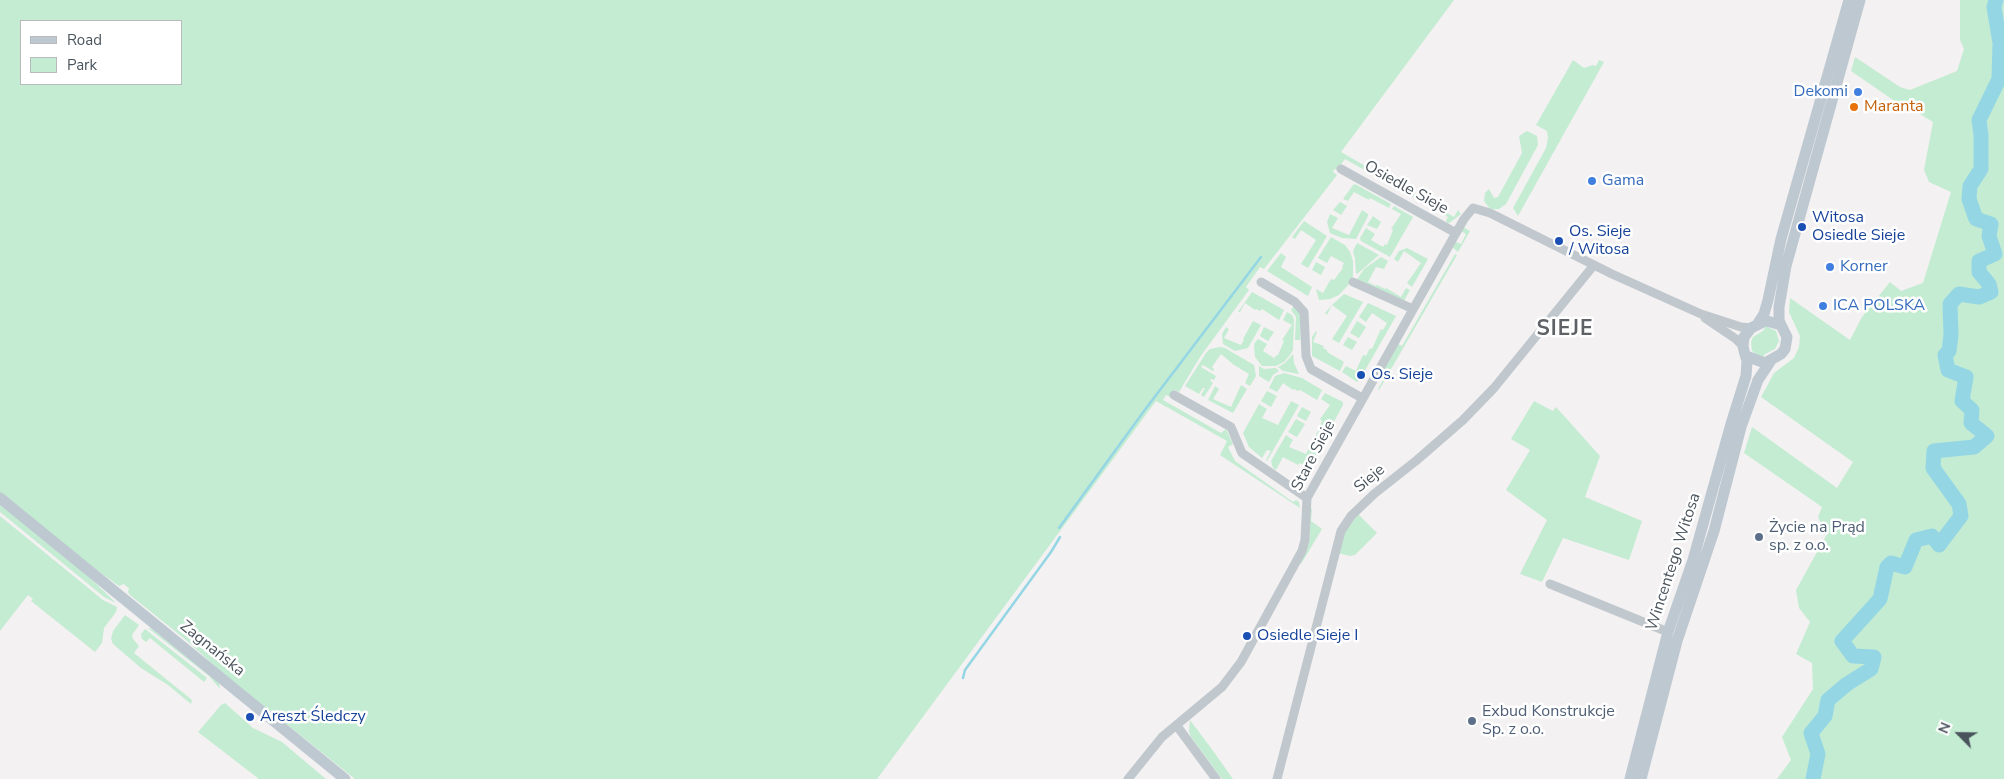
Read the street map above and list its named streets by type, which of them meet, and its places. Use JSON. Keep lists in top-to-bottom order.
{
  "streets": {
    "main road": ["Wincentego Witosa", "Zagnańska"],
    "street": ["Osiedle Sieje", "Stare Sieje", "Sieje"]
  },
  "crossings": [
    ["Osiedle Sieje", "Stare Sieje"],
    ["Stare Sieje", "Sieje"]
  ],
  "districts": ["SIEJE"],
  "places": [
    "Dekomi",
    "Maranta",
    "Gama",
    "Witosa Osiedle Sieje",
    "Os. Sieje / Witosa",
    "Korner",
    "ICA POLSKA",
    "Os. Sieje",
    "Życie na Prąd sp. z o.o.",
    "Osiedle Sieje I",
    "Areszt Śledczy",
    "Exbud Konstrukcje Sp. z o.o."
  ],
  "legend": ["Road", "Park"],
  "north": "top left"
}
